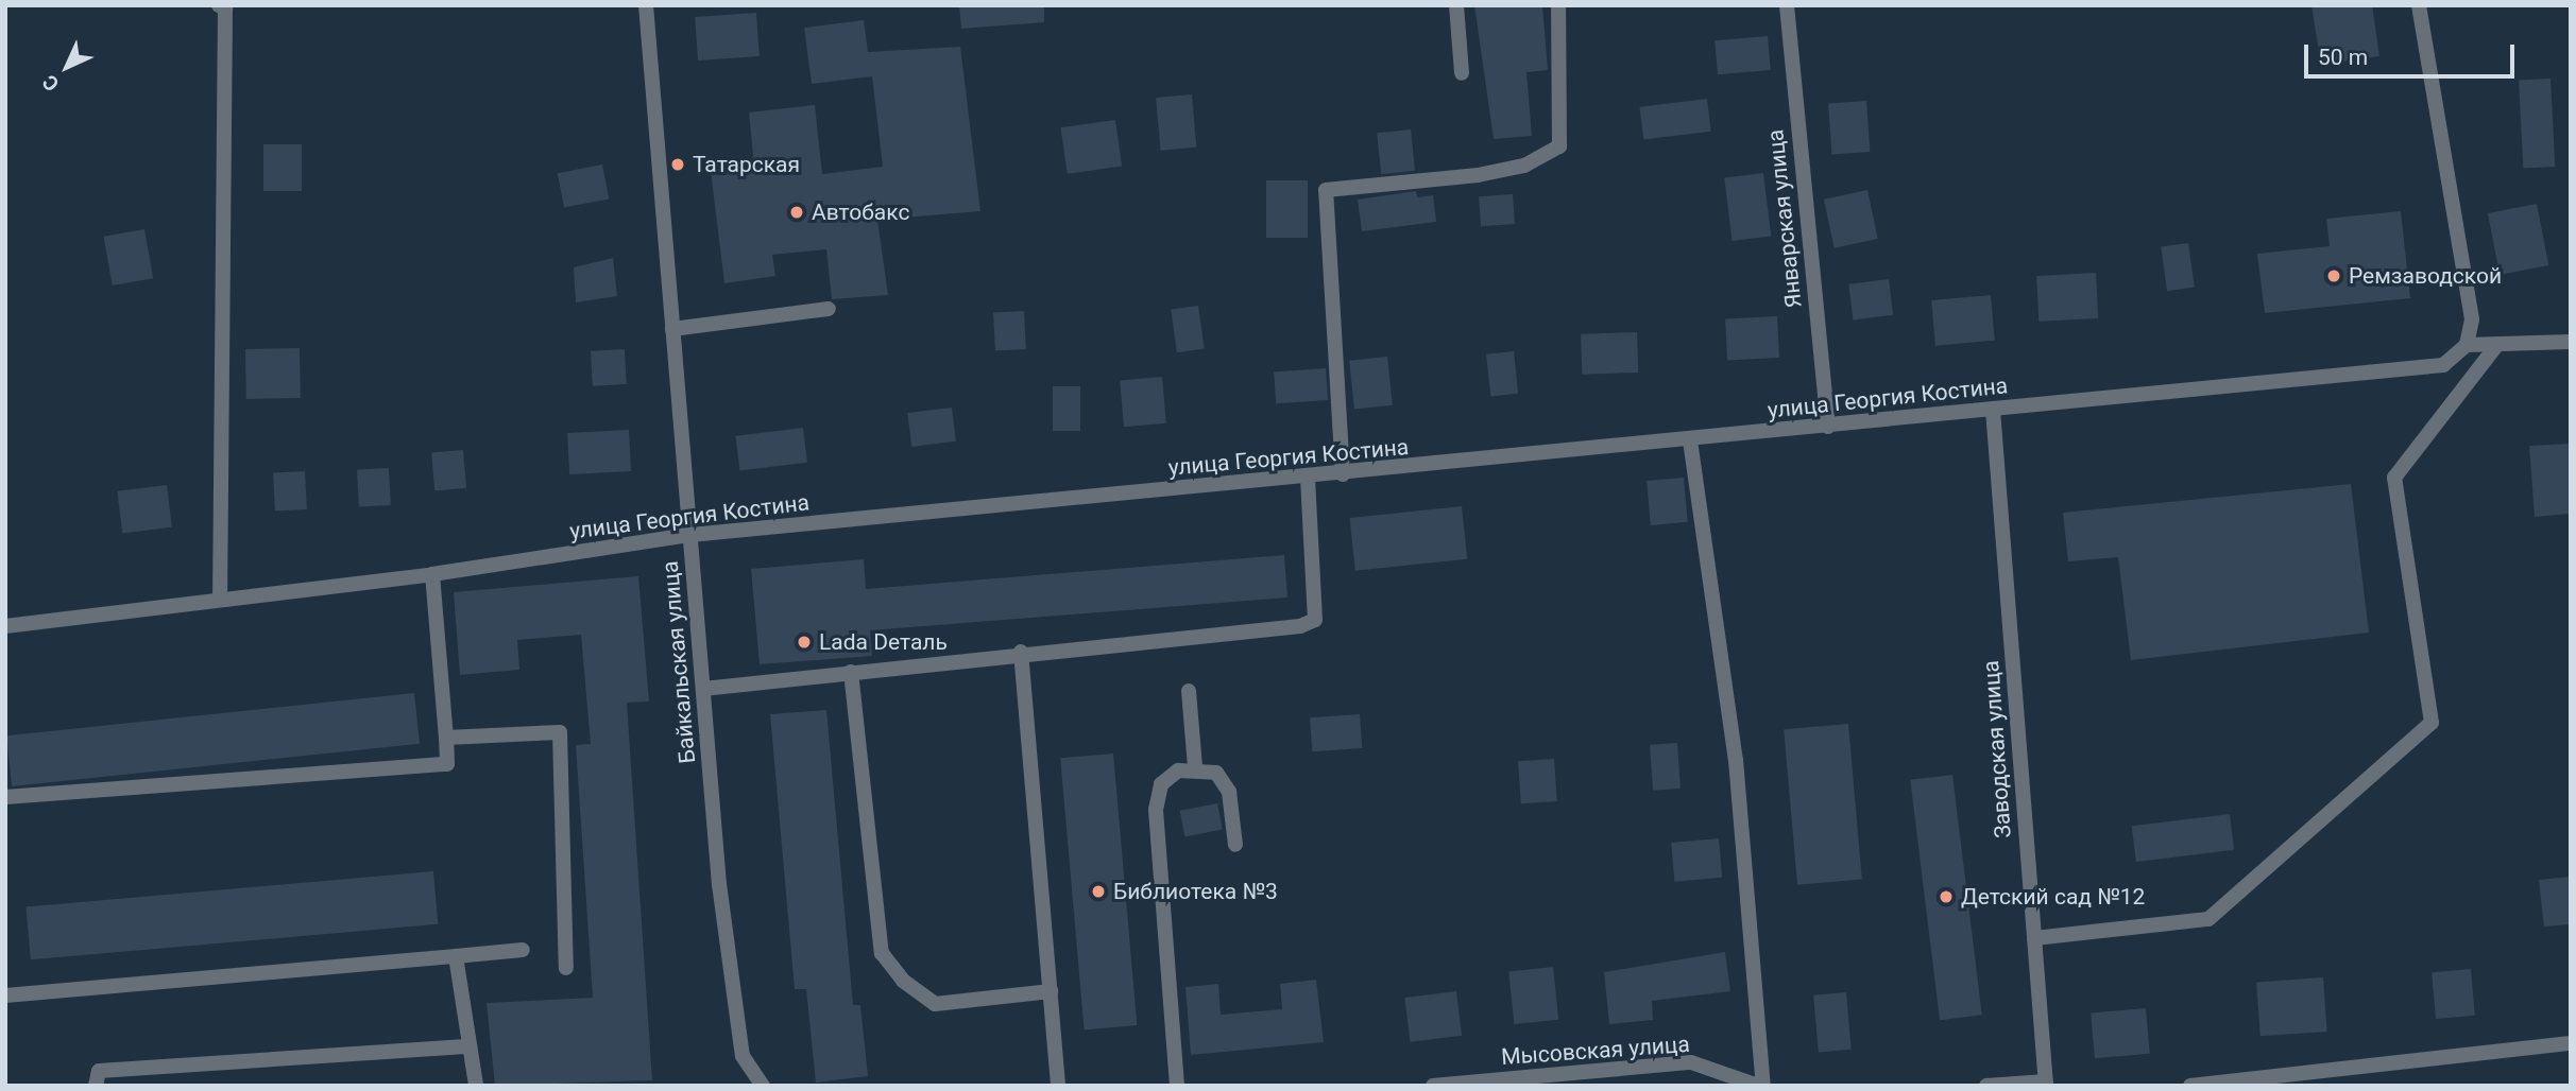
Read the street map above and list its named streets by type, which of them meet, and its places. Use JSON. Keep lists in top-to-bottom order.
{
  "streets": {
    "street": [
      "Январская улица",
      "улица Георгия Костина",
      "Байкальская улица",
      "Заводская улица",
      "Мысовская улица"
    ]
  },
  "crossings": [
    ["Январская улица", "улица Георгия Костина"],
    ["улица Георгия Костина", "Байкальская улица"],
    ["улица Георгия Костина", "Заводская улица"]
  ],
  "places": [
    "Татарская",
    "Автобакс",
    "Ремзаводской",
    "Lada Dеталь",
    "Библиотека №3",
    "Детский сад №12"
  ],
  "scale_bar": "50 m",
  "north": "bottom left"
}
